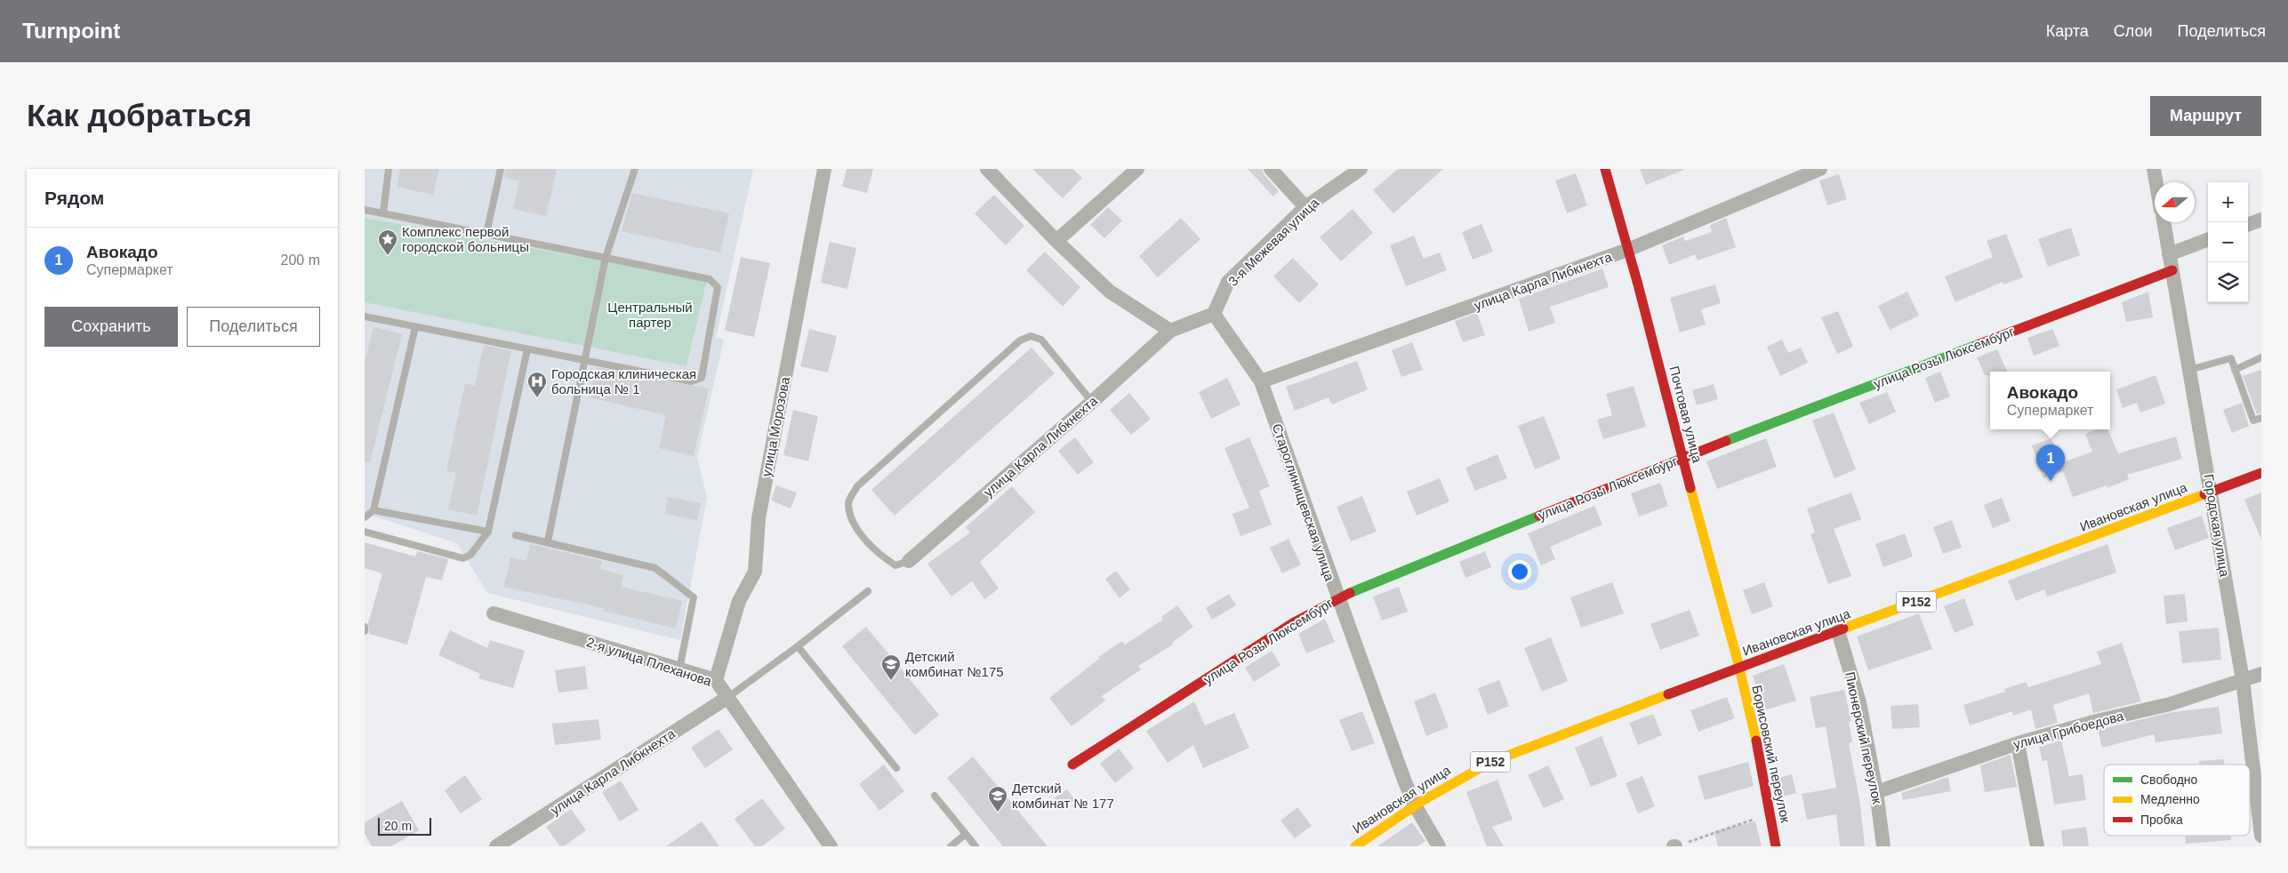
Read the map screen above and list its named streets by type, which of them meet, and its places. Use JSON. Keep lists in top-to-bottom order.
{
  "streets": {
    "street": [
      "3-я Межевая улица",
      "улица Карла Либкнехта",
      "улица Розы Люксембург",
      "Почтовая улица",
      "улица Морозова",
      "Староглинищевская улица",
      "Ивановская улица",
      "Городская улица",
      "Р152",
      "2-я улица Плеханова",
      "улица Грибоедова",
      "Пионерский переулок",
      "Борисовский переулок"
    ]
  },
  "crossings": [
    ["3-я Межевая улица", "Староглинищевская улица"],
    ["улица Карла Либкнехта", "Почтовая улица"],
    ["улица Карла Либкнехта", "Староглинищевская улица"],
    ["улица Карла Либкнехта", "2-я улица Плеханова"],
    ["улица Розы Люксембург", "Почтовая улица"],
    ["улица Розы Люксембург", "Староглинищевская улица"],
    ["улица Розы Люксембург", "Городская улица"],
    ["Почтовая улица", "Ивановская улица"],
    ["Почтовая улица", "Борисовский переулок"],
    ["улица Морозова", "2-я улица Плеханова"],
    ["Староглинищевская улица", "Ивановская улица"],
    ["Ивановская улица", "Городская улица"],
    ["Ивановская улица", "Пионерский переулок"],
    ["Ивановская улица", "Борисовский переулок"],
    ["Городская улица", "улица Грибоедова"],
    ["улица Грибоедова", "Пионерский переулок"]
  ],
  "parks": ["Центральный партер"],
  "places": {
    "place": ["Комплекс первой городской больницы"],
    "hospital": ["Городская клиническая больница № 1"],
    "school or university": ["Детский комбинат №175", "Детский комбинат № 177"]
  },
  "legend": ["Свободно", "Медленно", "Пробка"],
  "scale_bar": "20 m",
  "north": "left",
  "page": {
    "header": "Turnpoint",
    "nav": ["Карта", "Слои", "Поделиться"],
    "buttons": [
      "Маршрут",
      ["Сохранить", "Поделиться"]
    ],
    "title": "Как добраться",
    "heading": "Рядом",
    "map_buttons": ["+", "−"],
    "list": [
      {
        "mark": "1",
        "name": "Авокадо",
        "note": "Супермаркет",
        "value": "200 m"
      }
    ],
    "popup": ["Авокадо", "Супермаркет"],
    "pins": "1",
    "scale": "20 m"
  }
}
